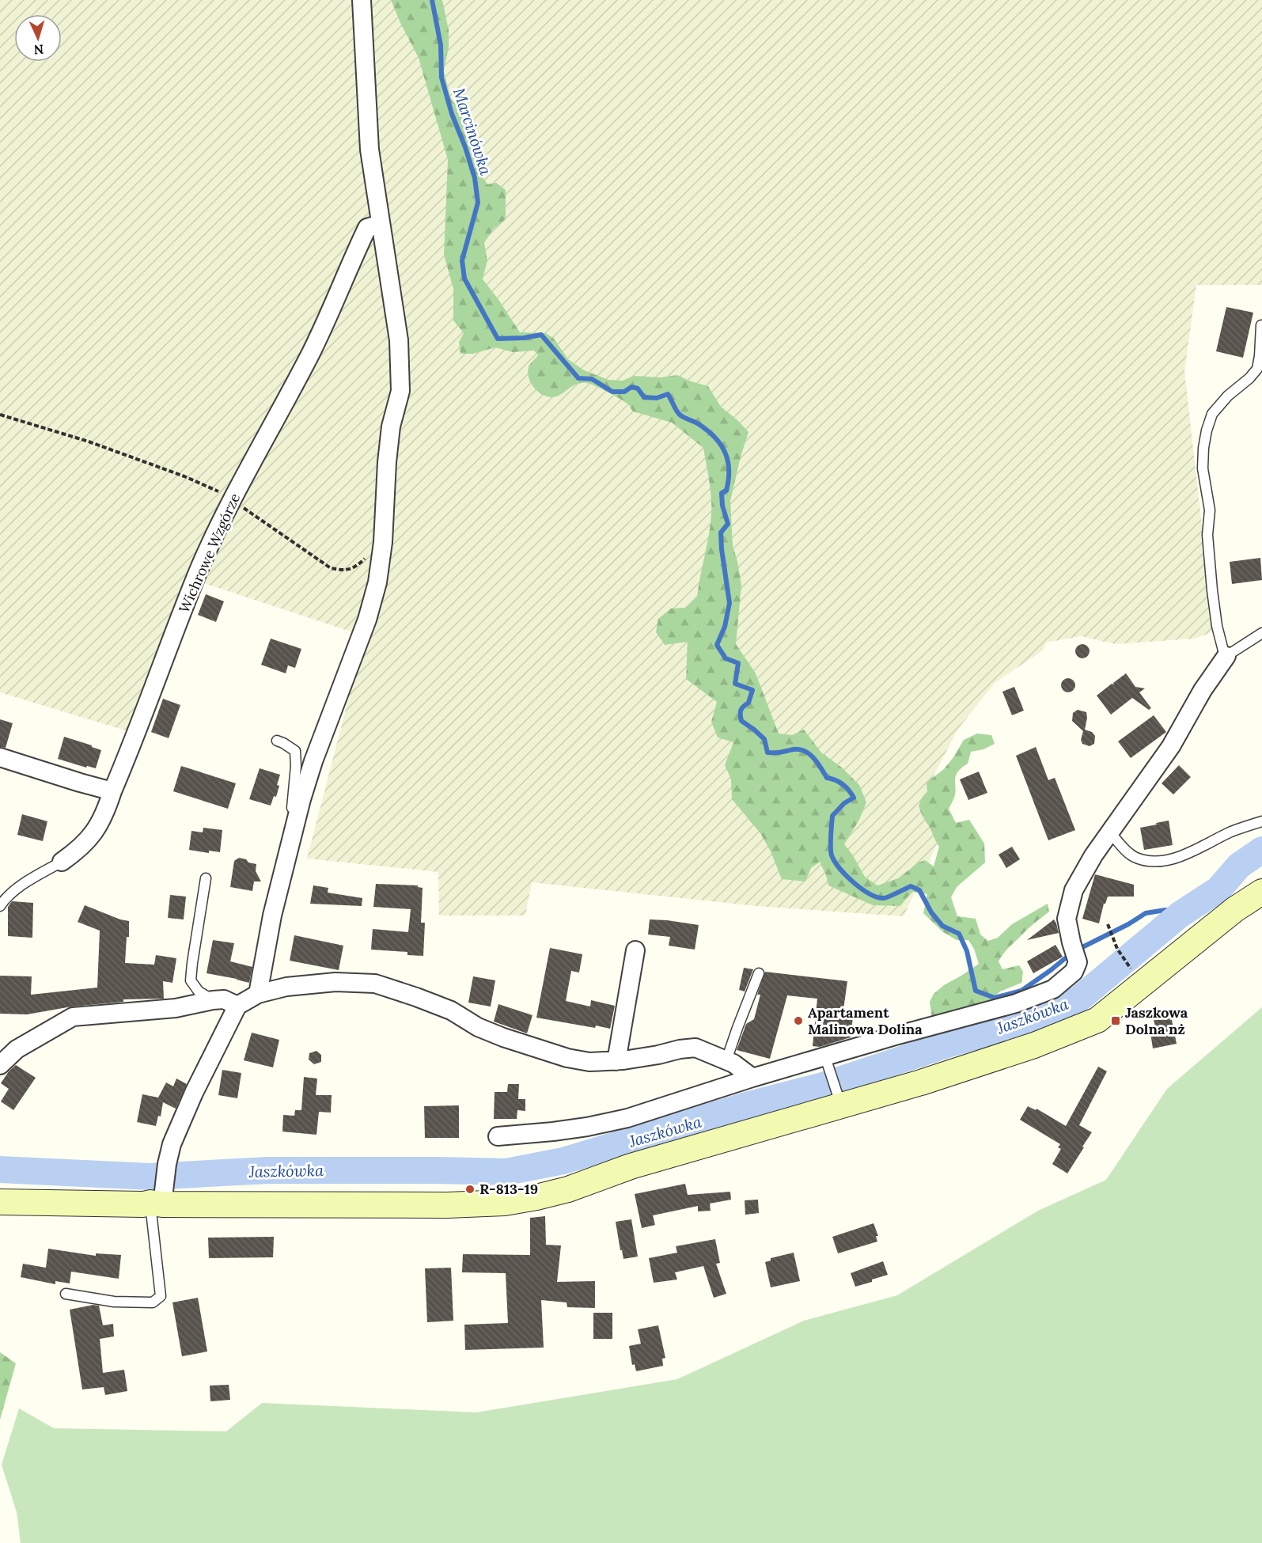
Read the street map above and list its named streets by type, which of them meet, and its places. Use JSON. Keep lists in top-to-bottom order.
{
  "streets": {
    "street": ["Wichrowe Wzgórze"]
  },
  "water": ["Marcinówka", "Jaszkówka"],
  "places": {
    "other": ["Apartament Malinowa Dolina", "R-813-19"],
    "transit": ["Jaszkowa Dolna nż"]
  },
  "north": "bottom"
}
